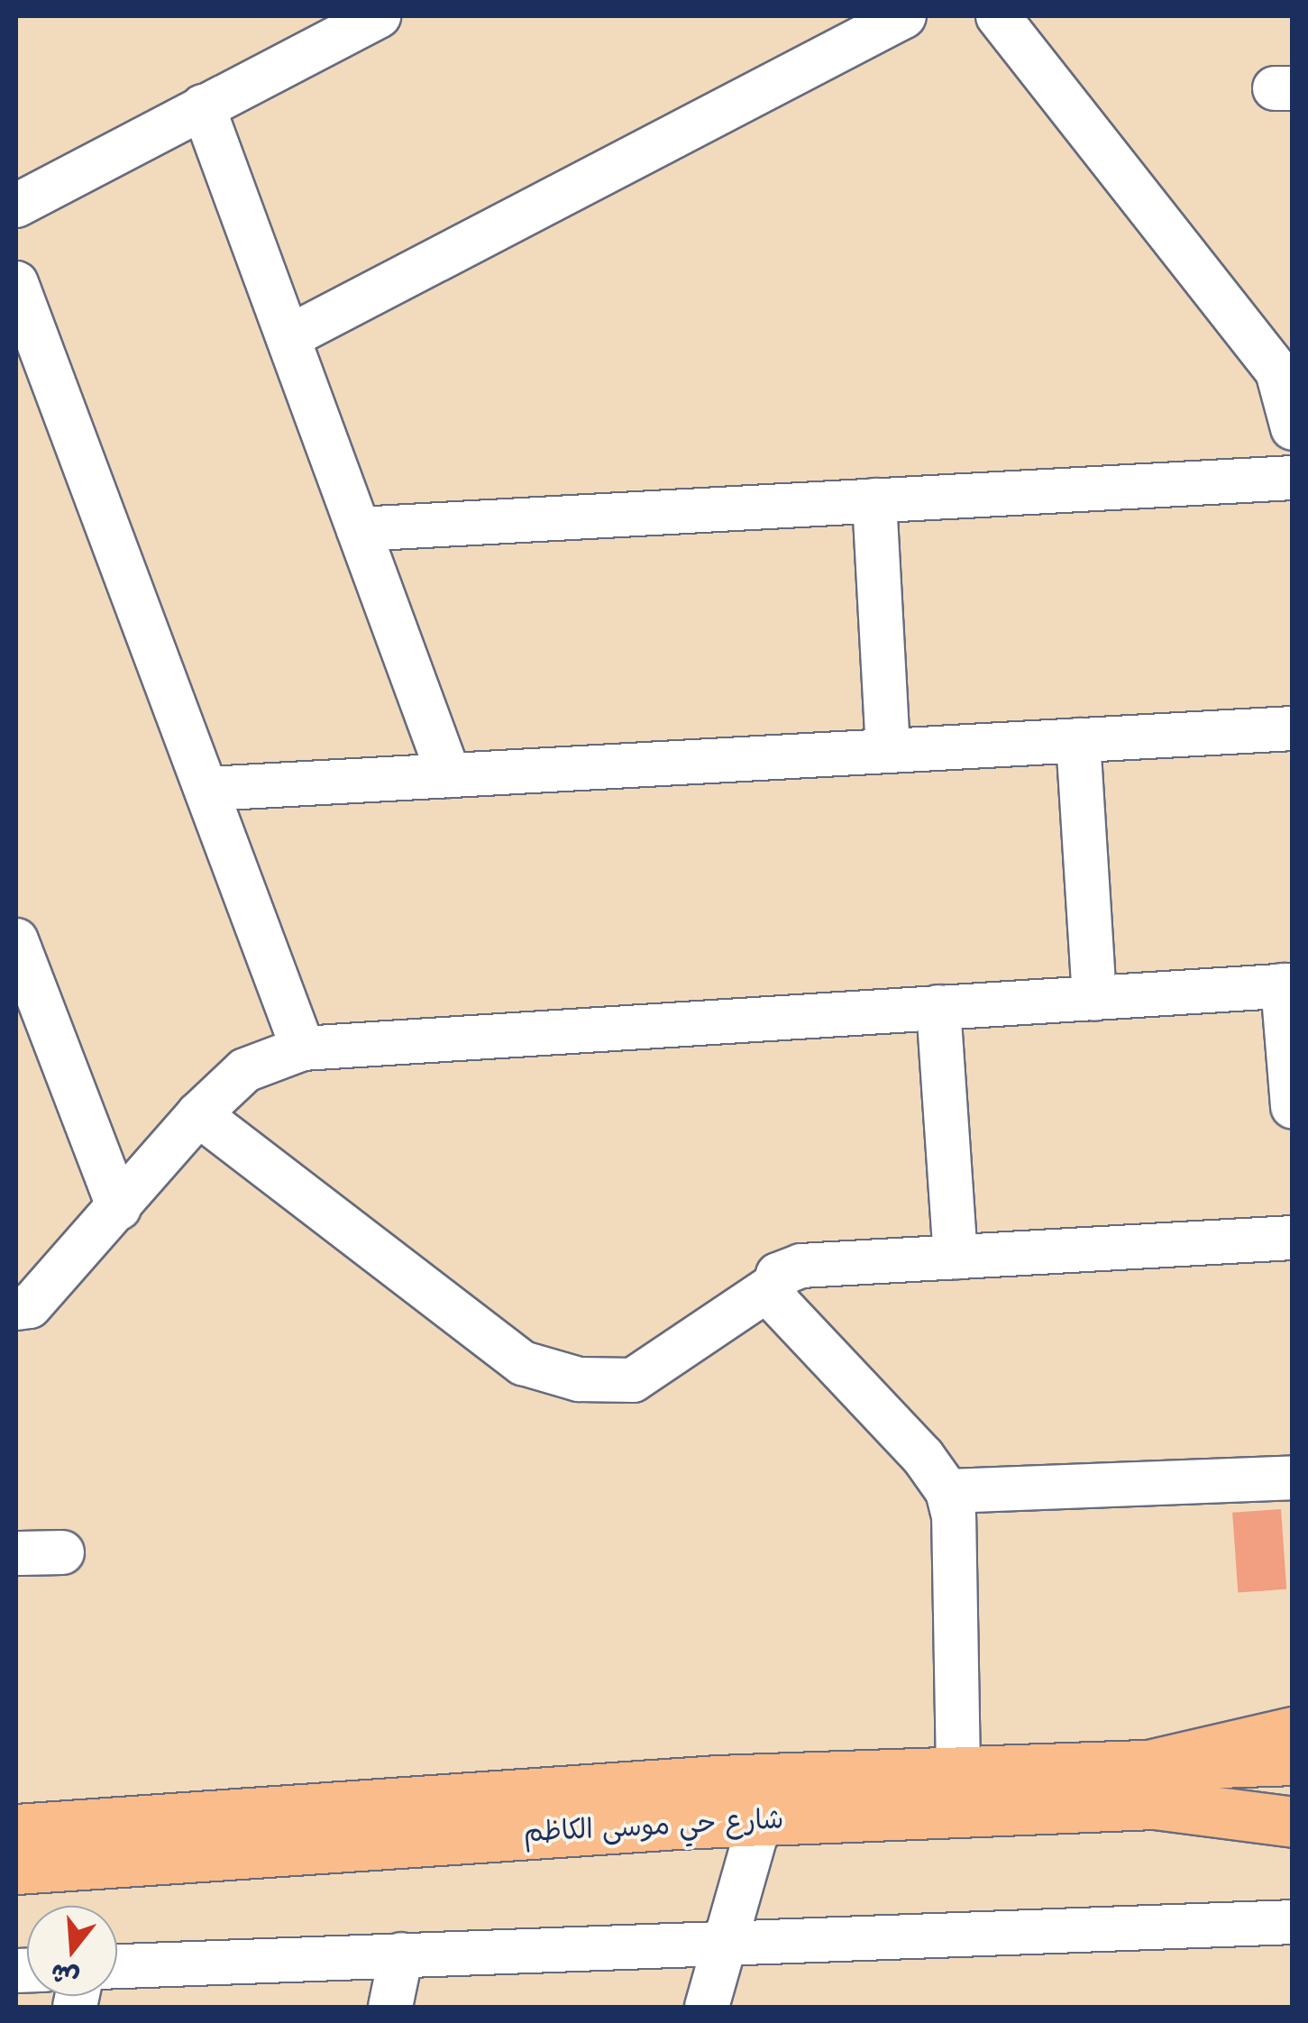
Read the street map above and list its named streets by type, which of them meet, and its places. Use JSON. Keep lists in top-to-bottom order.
{
  "streets": {
    "main road": ["شارع حي موسى الكاظم"]
  },
  "north": "bottom"
}
